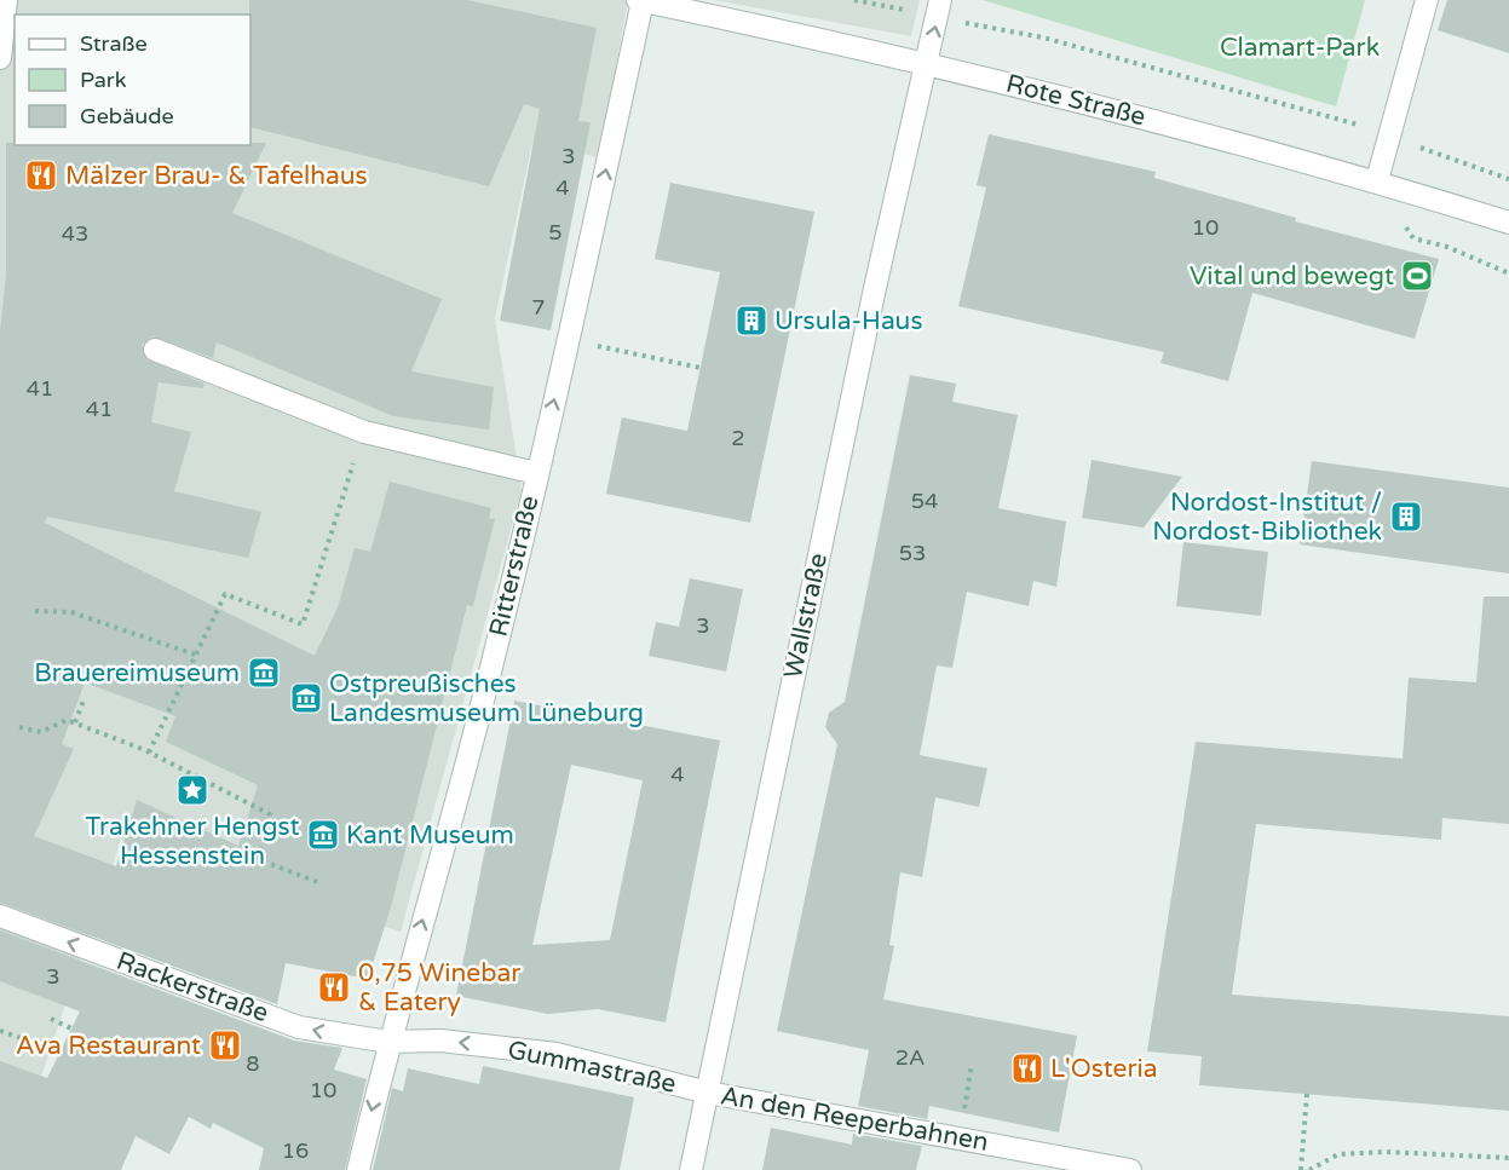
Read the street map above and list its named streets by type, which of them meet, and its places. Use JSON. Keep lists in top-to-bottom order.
{
  "streets": {
    "street": [
      "Rote Straße",
      "Ritterstraße",
      "Wallstraße",
      "Rackerstraße",
      "Gummastraße",
      "An den Reeperbahnen"
    ]
  },
  "crossings": [
    ["Rote Straße", "Ritterstraße"],
    ["Rote Straße", "Wallstraße"],
    ["Ritterstraße", "Rackerstraße"],
    ["Ritterstraße", "Gummastraße"],
    ["Wallstraße", "Gummastraße"],
    ["Wallstraße", "An den Reeperbahnen"],
    ["Rackerstraße", "Gummastraße"],
    ["Gummastraße", "An den Reeperbahnen"]
  ],
  "one_way": ["Rackerstraße", "Gummastraße"],
  "parks": ["Clamart-Park"],
  "places": {
    "restaurant": [
      "Mälzer Brau- & Tafelhaus",
      "0,75 Winebar & Eatery",
      "Ava Restaurant",
      "L'Osteria"
    ],
    "sports": ["Vital und bewegt"],
    "building": ["Ursula-Haus", "Nordost-Institut / Nordost-Bibliothek"],
    "museum": ["Brauereimuseum", "Ostpreußisches Landesmuseum Lüneburg", "Kant Museum"],
    "place": ["Trakehner Hengst Hessenstein"]
  },
  "house_numbers": [
    "3",
    "4",
    "10",
    "5",
    "43",
    "7",
    "41",
    "41",
    "2",
    "54",
    "53",
    "3",
    "4",
    "3",
    "2A",
    "8",
    "10",
    "16"
  ],
  "legend": ["Straße", "Park", "Gebäude"]
}
